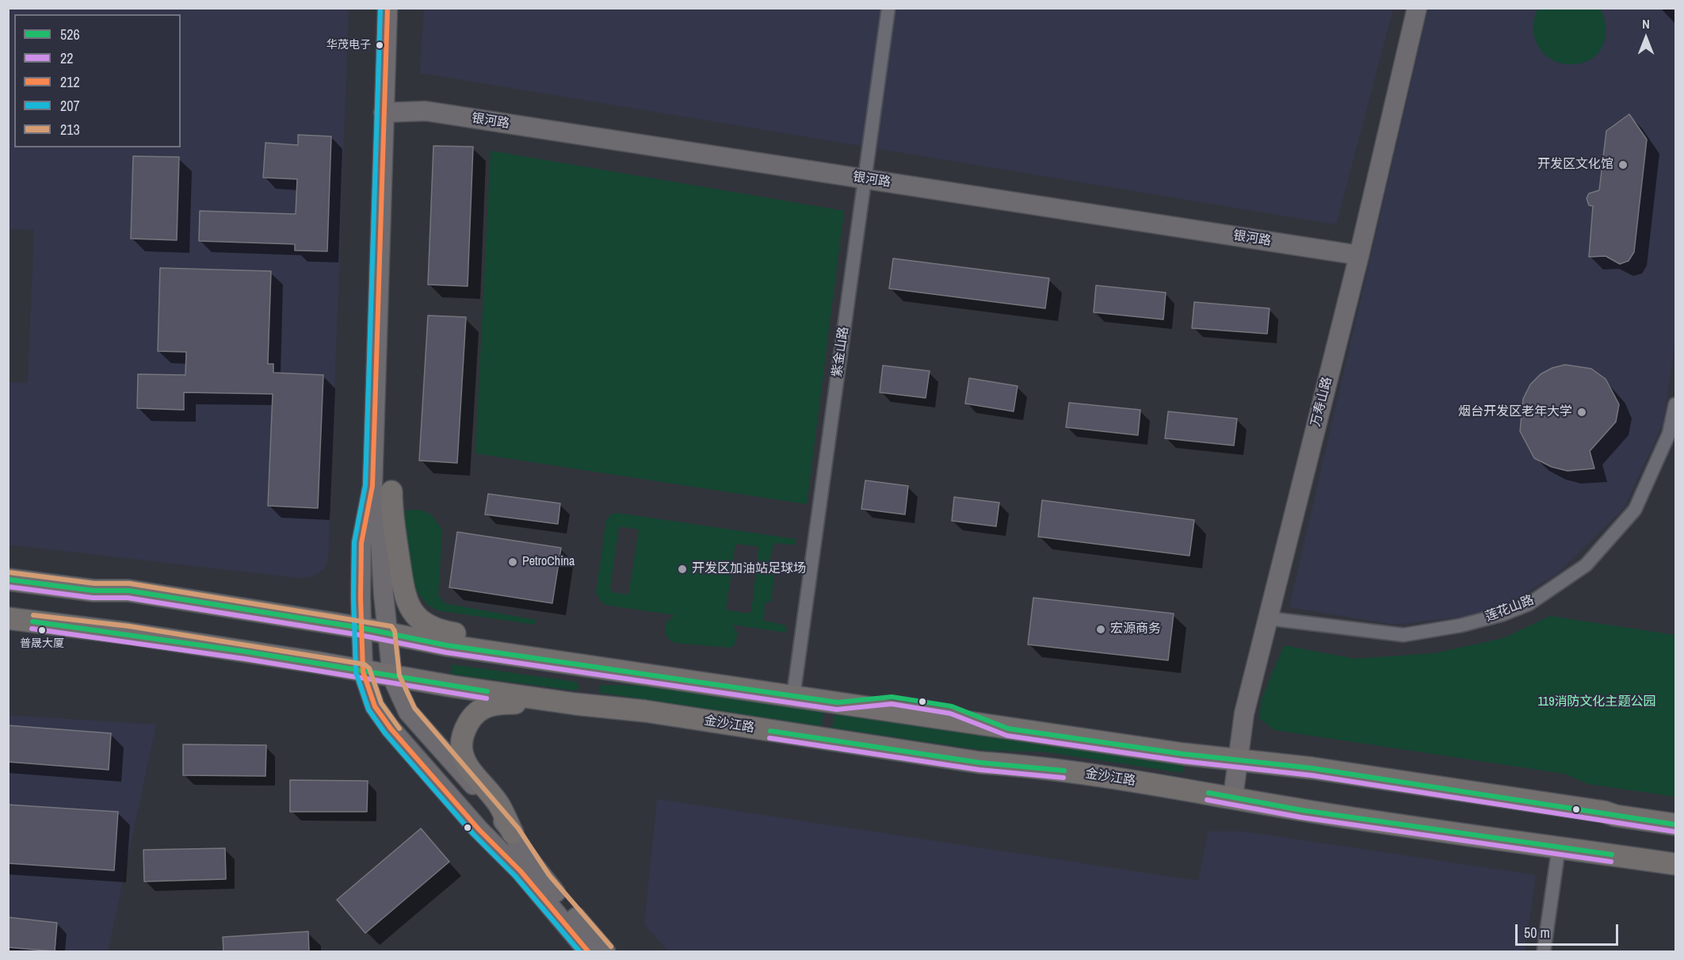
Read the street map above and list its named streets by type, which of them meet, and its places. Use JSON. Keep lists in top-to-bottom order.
{
  "streets": {
    "main road": ["金沙江路"],
    "street": [
      "银河路",
      "紫金山路",
      "万寿山路",
      "莲花山路"
    ]
  },
  "crossings": [
    ["银河路", "紫金山路"],
    ["银河路", "万寿山路"],
    ["万寿山路", "莲花山路"],
    ["万寿山路", "金沙江路"]
  ],
  "parks": ["119消防文化主题公园"],
  "places": [
    "华茂电子",
    "开发区文化馆",
    "烟台开发区老年大学",
    "PetroChina",
    "开发区加油站足球场",
    "宏源商务",
    "普晟大厦"
  ],
  "lines": [
    "transit line 212",
    "transit line 207",
    "transit line 213",
    "transit line 526",
    "transit line 22"
  ],
  "legend": [
    "526",
    "22",
    "212",
    "207",
    "213"
  ],
  "scale_bar": "50 m",
  "north": "top"
}
